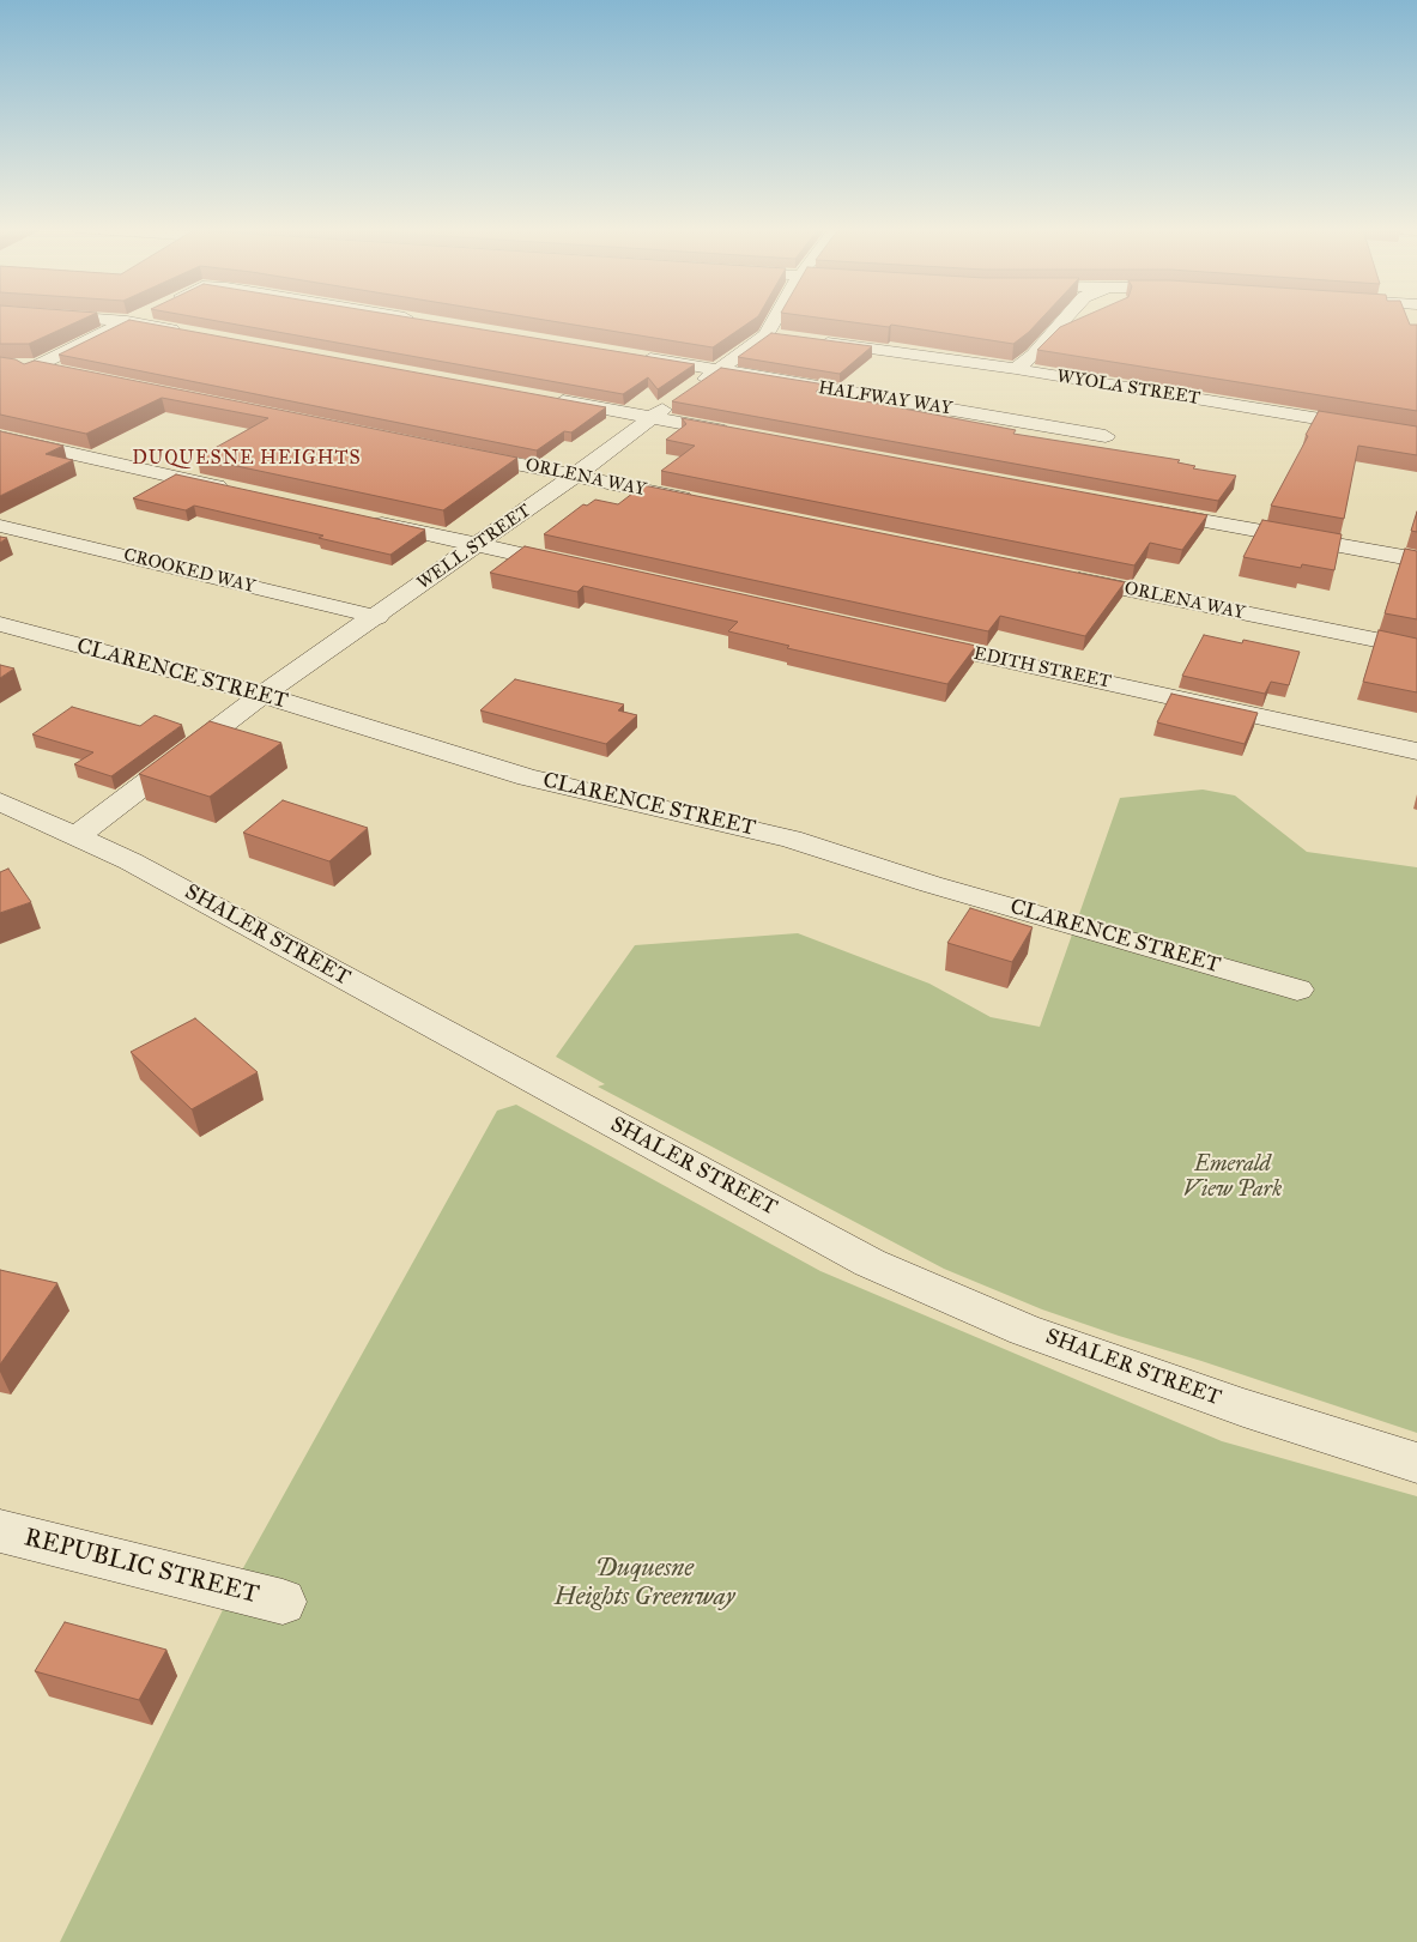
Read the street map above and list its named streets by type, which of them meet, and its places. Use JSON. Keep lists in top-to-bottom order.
{
  "streets": {
    "street": [
      "WYOLA STREET",
      "HALFWAY WAY",
      "ORLENA WAY",
      "WELL STREET",
      "CROOKED WAY",
      "EDITH STREET",
      "CLARENCE STREET",
      "SHALER STREET",
      "REPUBLIC STREET"
    ]
  },
  "crossings": [
    ["HALFWAY WAY", "WELL STREET"],
    ["ORLENA WAY", "WELL STREET"],
    ["WELL STREET", "CROOKED WAY"],
    ["WELL STREET", "CLARENCE STREET"],
    ["WELL STREET", "SHALER STREET"]
  ],
  "districts": ["DUQUESNE HEIGHTS"],
  "parks": ["Emerald View Park", "Duquesne Heights Greenway"]
}
